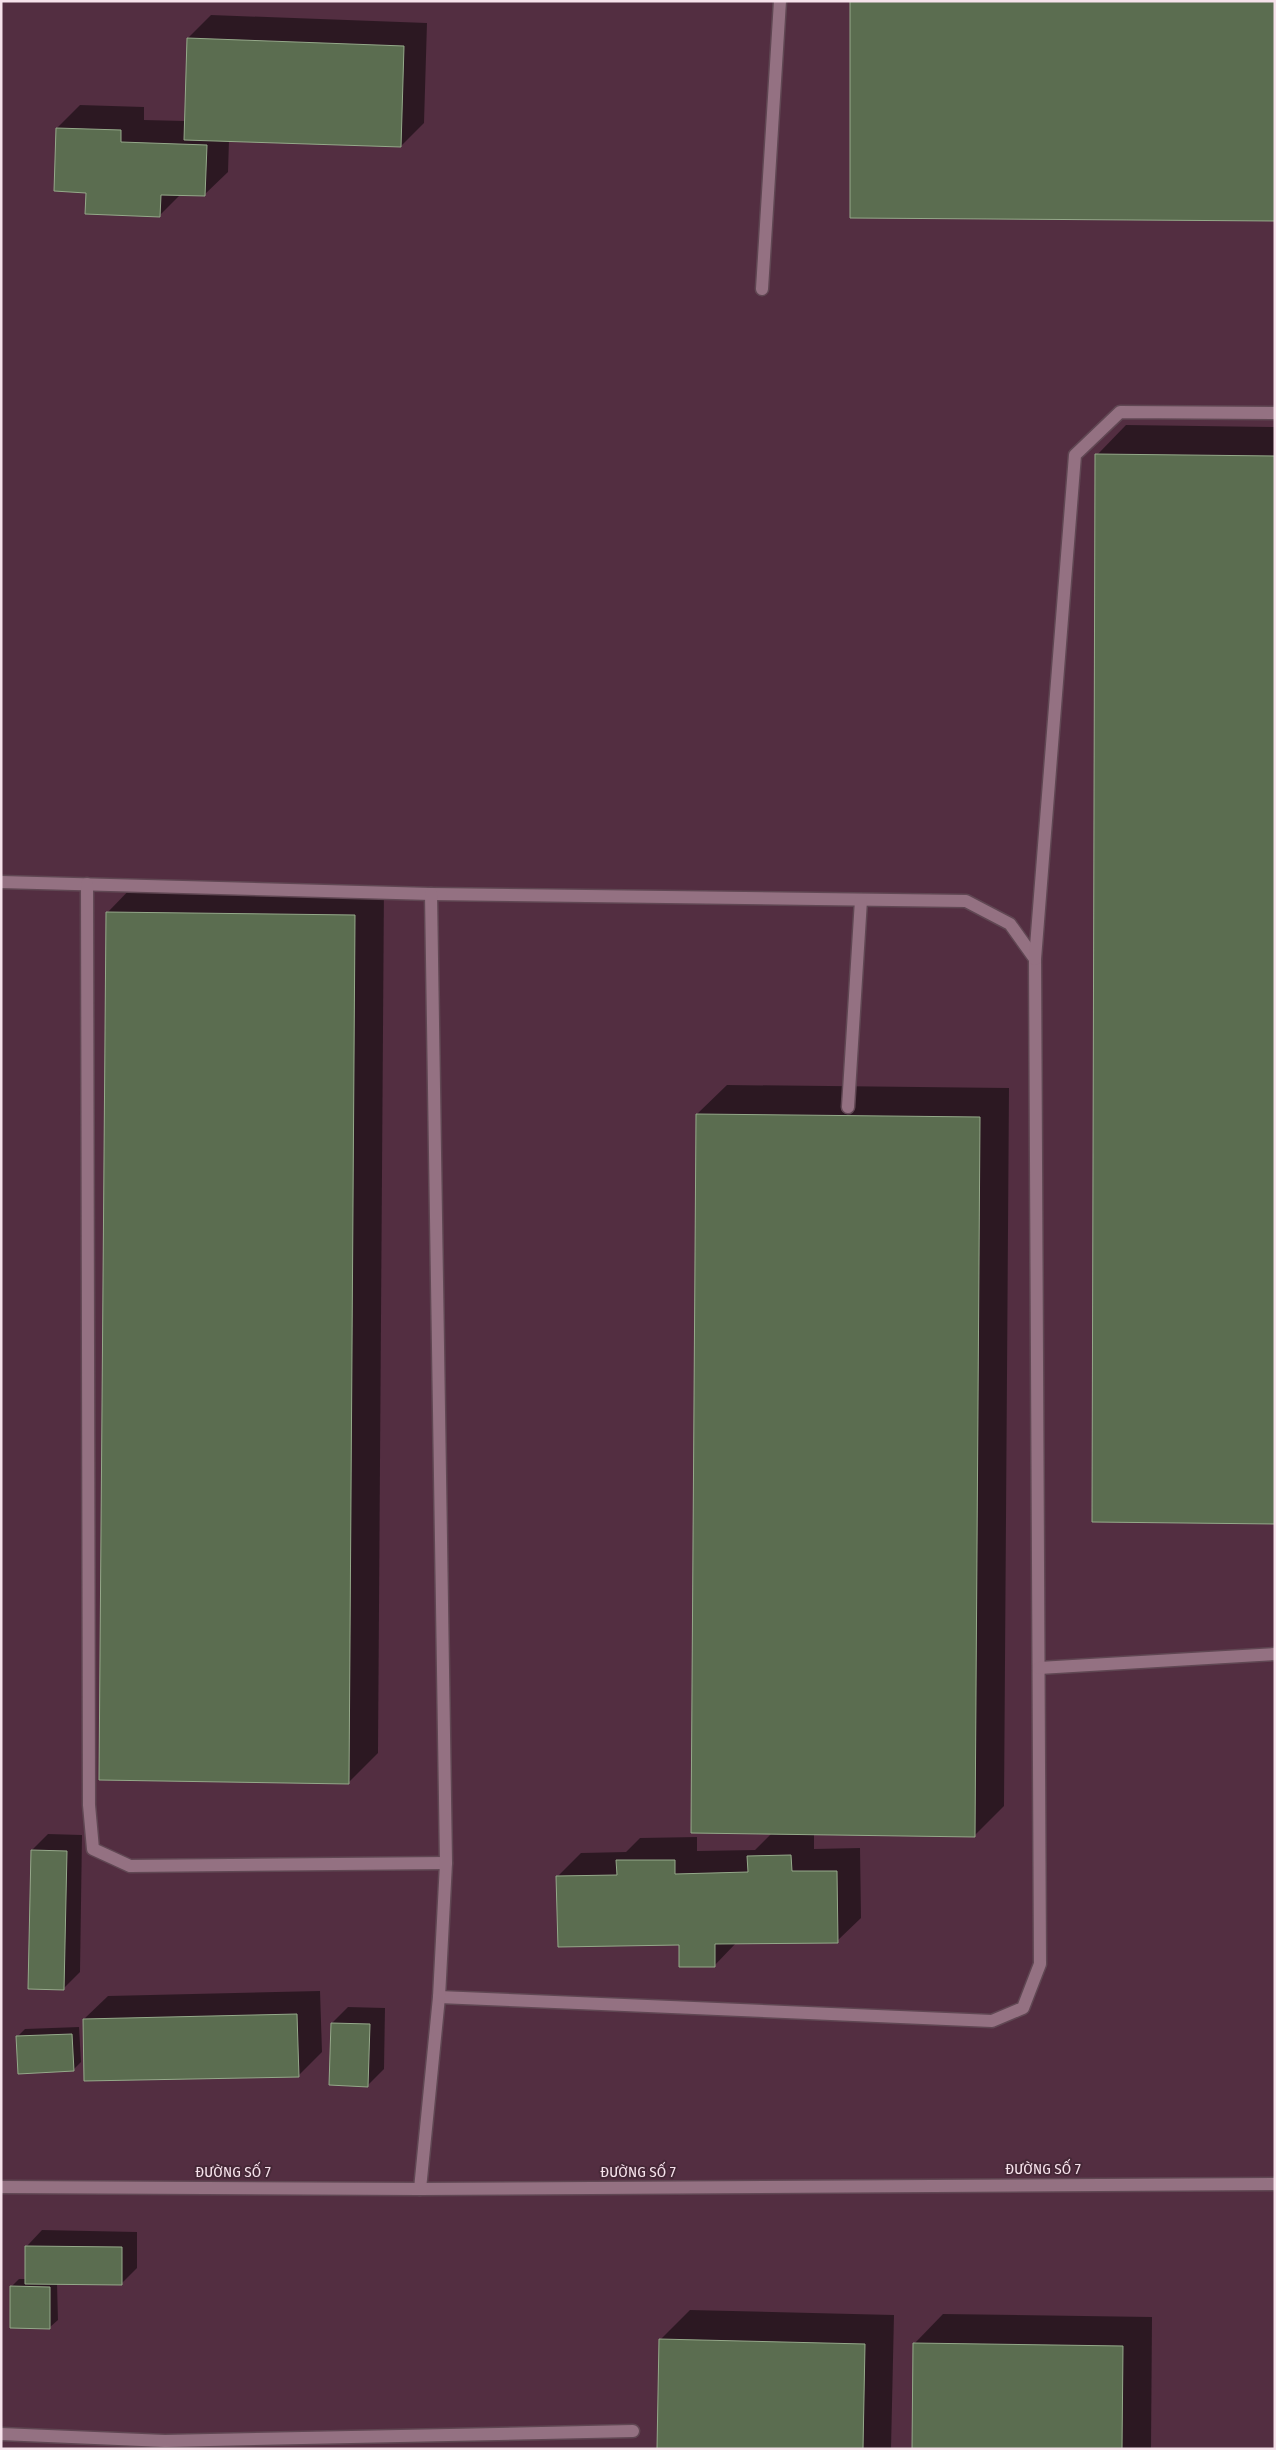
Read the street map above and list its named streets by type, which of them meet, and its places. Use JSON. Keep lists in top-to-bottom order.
{
  "streets": {
    "street": ["ĐƯỜNG SỐ 7"]
  }
}
